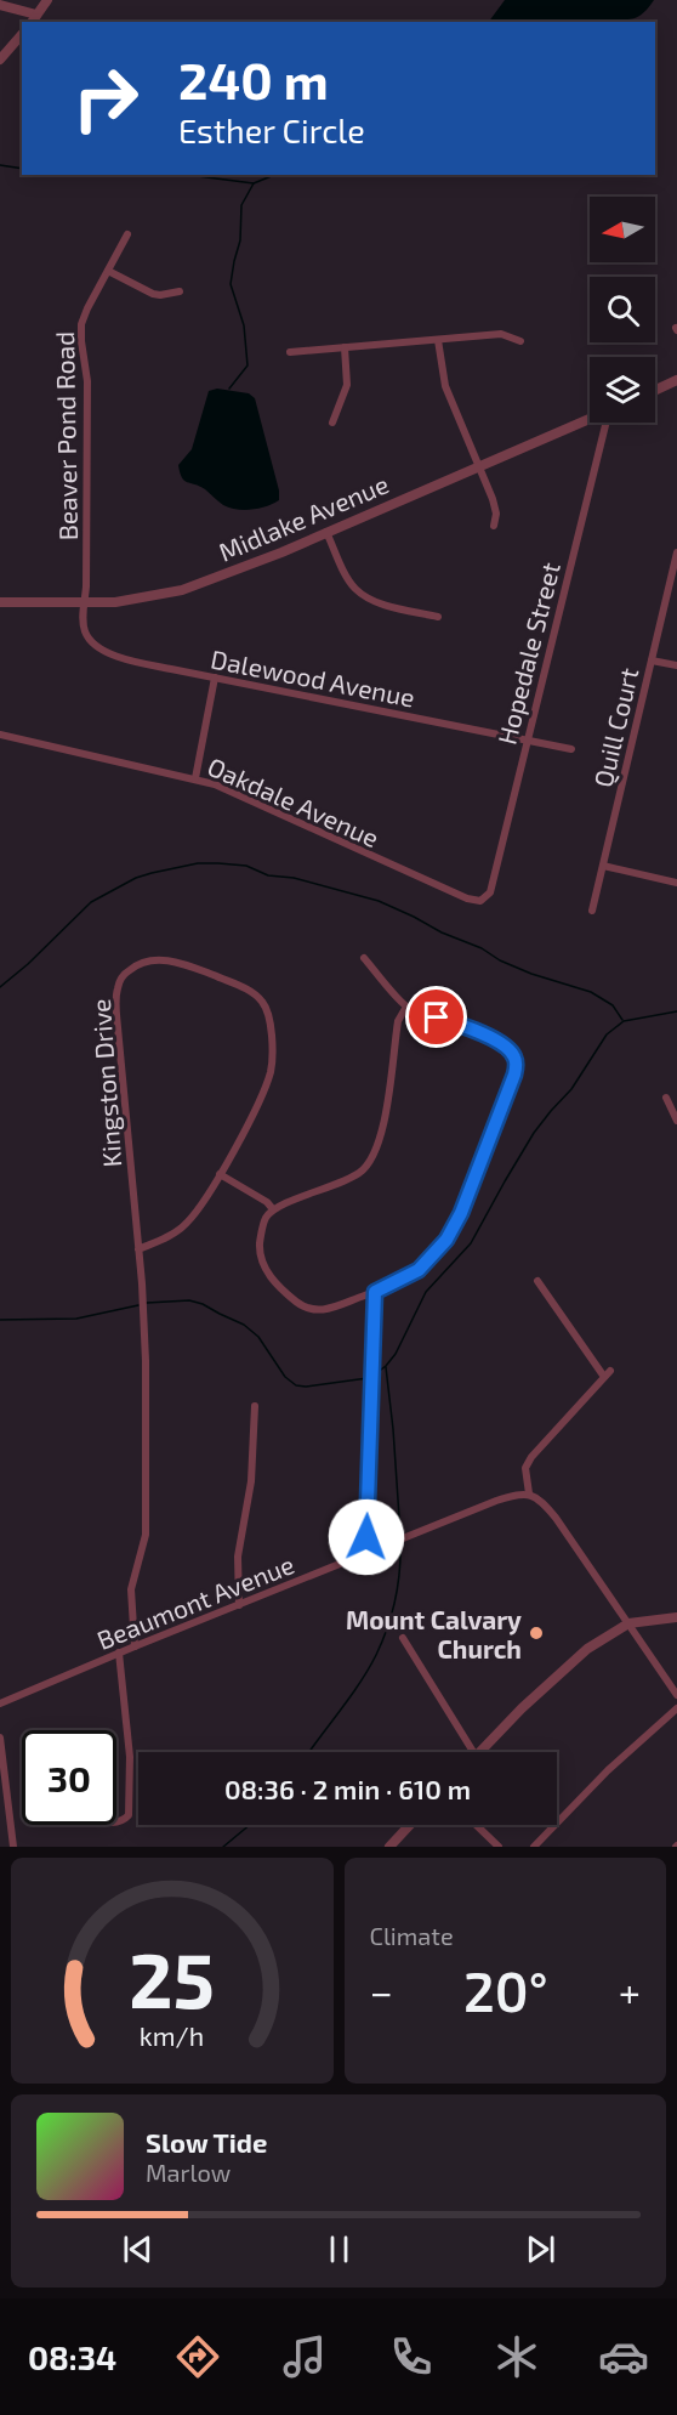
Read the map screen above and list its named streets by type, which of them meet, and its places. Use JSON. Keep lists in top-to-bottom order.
{
  "streets": {
    "street": [
      "Beaver Pond Road",
      "Midlake Avenue",
      "Hopedale Street",
      "Dalewood Avenue",
      "Quill Court",
      "Oakdale Avenue",
      "Kingston Drive",
      "Beaumont Avenue"
    ]
  },
  "crossings": [
    ["Beaver Pond Road", "Midlake Avenue"],
    ["Beaver Pond Road", "Dalewood Avenue"],
    ["Midlake Avenue", "Dalewood Avenue"],
    ["Hopedale Street", "Dalewood Avenue"],
    ["Hopedale Street", "Oakdale Avenue"],
    ["Kingston Drive", "Beaumont Avenue"]
  ],
  "places": ["Mount Calvary Church"],
  "north": "left",
  "page": {
    "turn": ["240 m", "Esther Circle"],
    "limit": "30",
    "trip": "08:36 · 2 min · 610 m",
    "tile": "Climate",
    "heat": ["−", "20°", "+"],
    "song": ["Slow Tide", "Marlow"],
    "tabs": "08:34",
    "gauge": ["25", "km/h"]
  }
}
